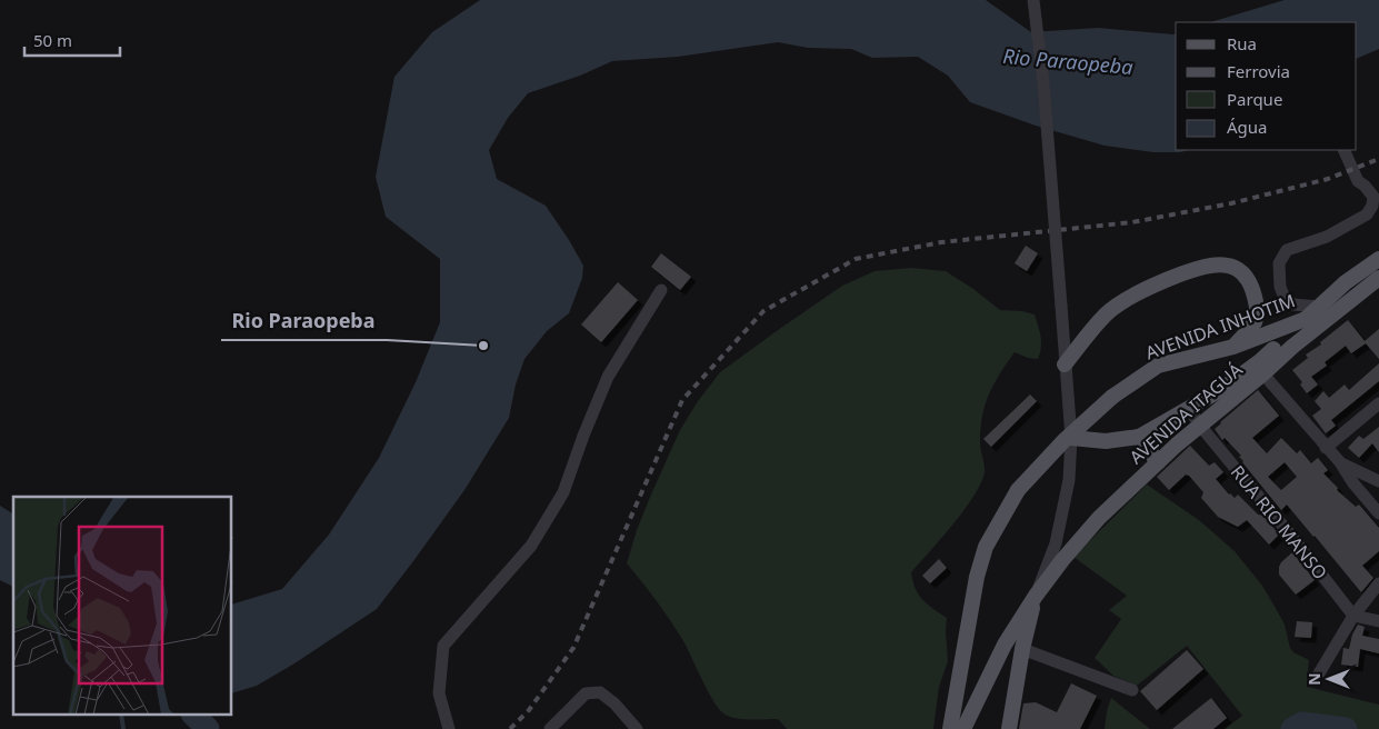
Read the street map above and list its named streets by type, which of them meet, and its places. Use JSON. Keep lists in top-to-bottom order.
{
  "streets": {
    "main road": ["AVENIDA INHOTIM", "AVENIDA ITAGUÁ"],
    "street": ["RUA RIO MANSO"]
  },
  "crossings": [
    ["AVENIDA ITAGUÁ", "RUA RIO MANSO"]
  ],
  "water": ["Rio Paraopeba"],
  "places": ["Rio Paraopeba"],
  "legend": [
    "Rua",
    "Ferrovia",
    "Parque",
    "Água"
  ],
  "scale_bar": "50 m",
  "north": "left"
}
